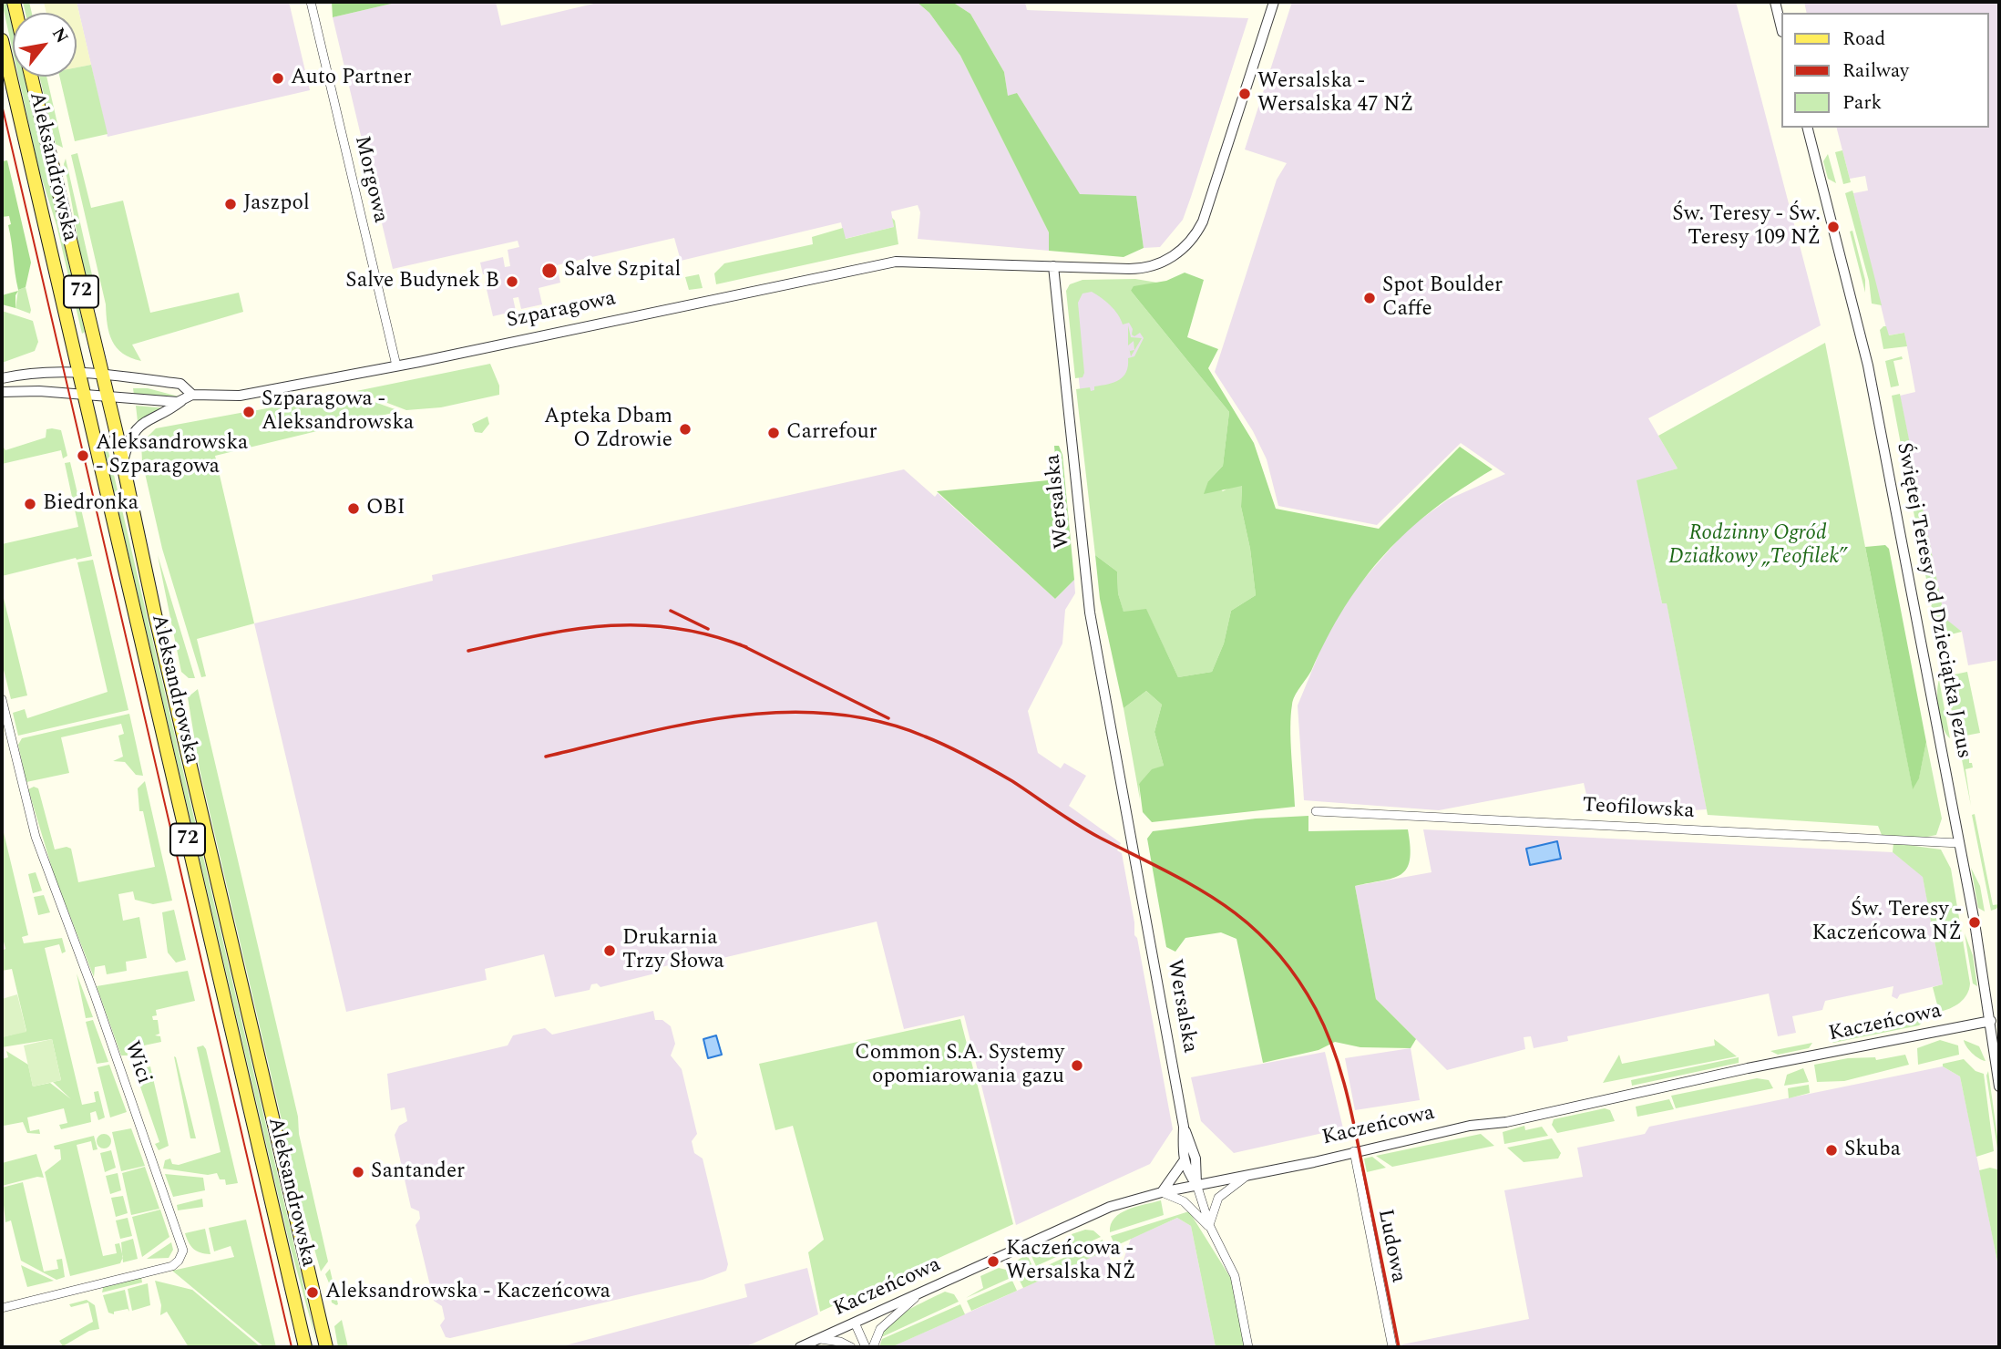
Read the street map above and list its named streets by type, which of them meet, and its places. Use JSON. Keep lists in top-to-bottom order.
{
  "streets": {
    "main road": ["Aleksandrowska", "72"],
    "street": [
      "Morgowa",
      "Szparagowa",
      "Wersalska",
      "Świętej Teresy od Dzieciątka Jezus",
      "Teofilowska",
      "Kaczeńcowa",
      "Wici",
      "Ludowa"
    ]
  },
  "crossings": [
    ["Aleksandrowska", "Szparagowa"],
    ["Morgowa", "Szparagowa"],
    ["Szparagowa", "Wersalska"],
    ["Wersalska", "Kaczeńcowa"],
    ["Świętej Teresy od Dzieciątka Jezus", "Teofilowska"],
    ["Świętej Teresy od Dzieciątka Jezus", "Kaczeńcowa"],
    ["Kaczeńcowa", "Ludowa"]
  ],
  "parks": ["Rodzinny Ogród Działkowy „Teofilek”"],
  "places": [
    "Auto Partner",
    "Wersalska - Wersalska 47 NŻ",
    "Jaszpol",
    "Św. Teresy - Św. Teresy 109 NŻ",
    "Salve Szpital",
    "Salve Budynek B",
    "Spot Boulder Caffe",
    "Szparagowa - Aleksandrowska",
    "Apteka Dbam O Zdrowie",
    "Carrefour",
    "Aleksandrowska - Szparagowa",
    "Biedronka",
    "OBI",
    "Św. Teresy - Kaczeńcowa NŻ",
    "Drukarnia Trzy Słowa",
    "Common S.A. Systemy opomiarowania gazu",
    "Skuba",
    "Santander",
    "Kaczeńcowa - Wersalska NŻ",
    "Aleksandrowska - Kaczeńcowa"
  ],
  "legend": ["Road", "Railway", "Park"],
  "north": "top right"
}
